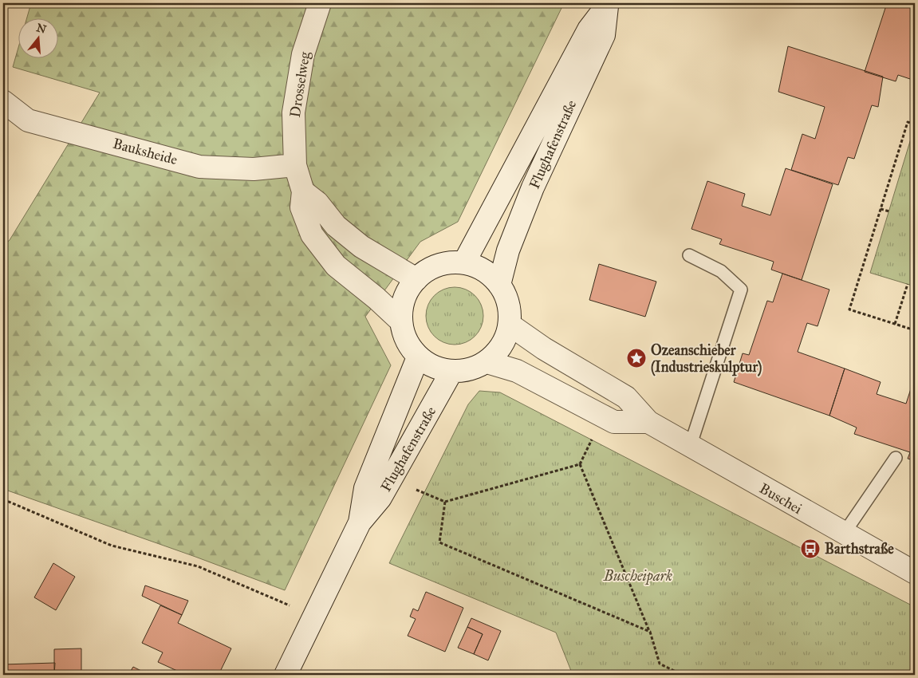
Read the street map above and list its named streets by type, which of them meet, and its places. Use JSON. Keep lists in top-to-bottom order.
{
  "streets": {
    "street": [
      "Drosselweg",
      "Flughafenstraße",
      "Bauksheide",
      "Buschei"
    ]
  },
  "crossings": [
    ["Drosselweg", "Flughafenstraße"],
    ["Drosselweg", "Bauksheide"],
    ["Drosselweg", "Buschei"],
    ["Flughafenstraße", "Buschei"]
  ],
  "parks": ["Buscheipark"],
  "places": {
    "place": ["Ozeanschieber (Industrieskulptur)"],
    "bus stop": ["Barthstraße"]
  },
  "north": "top"
}
